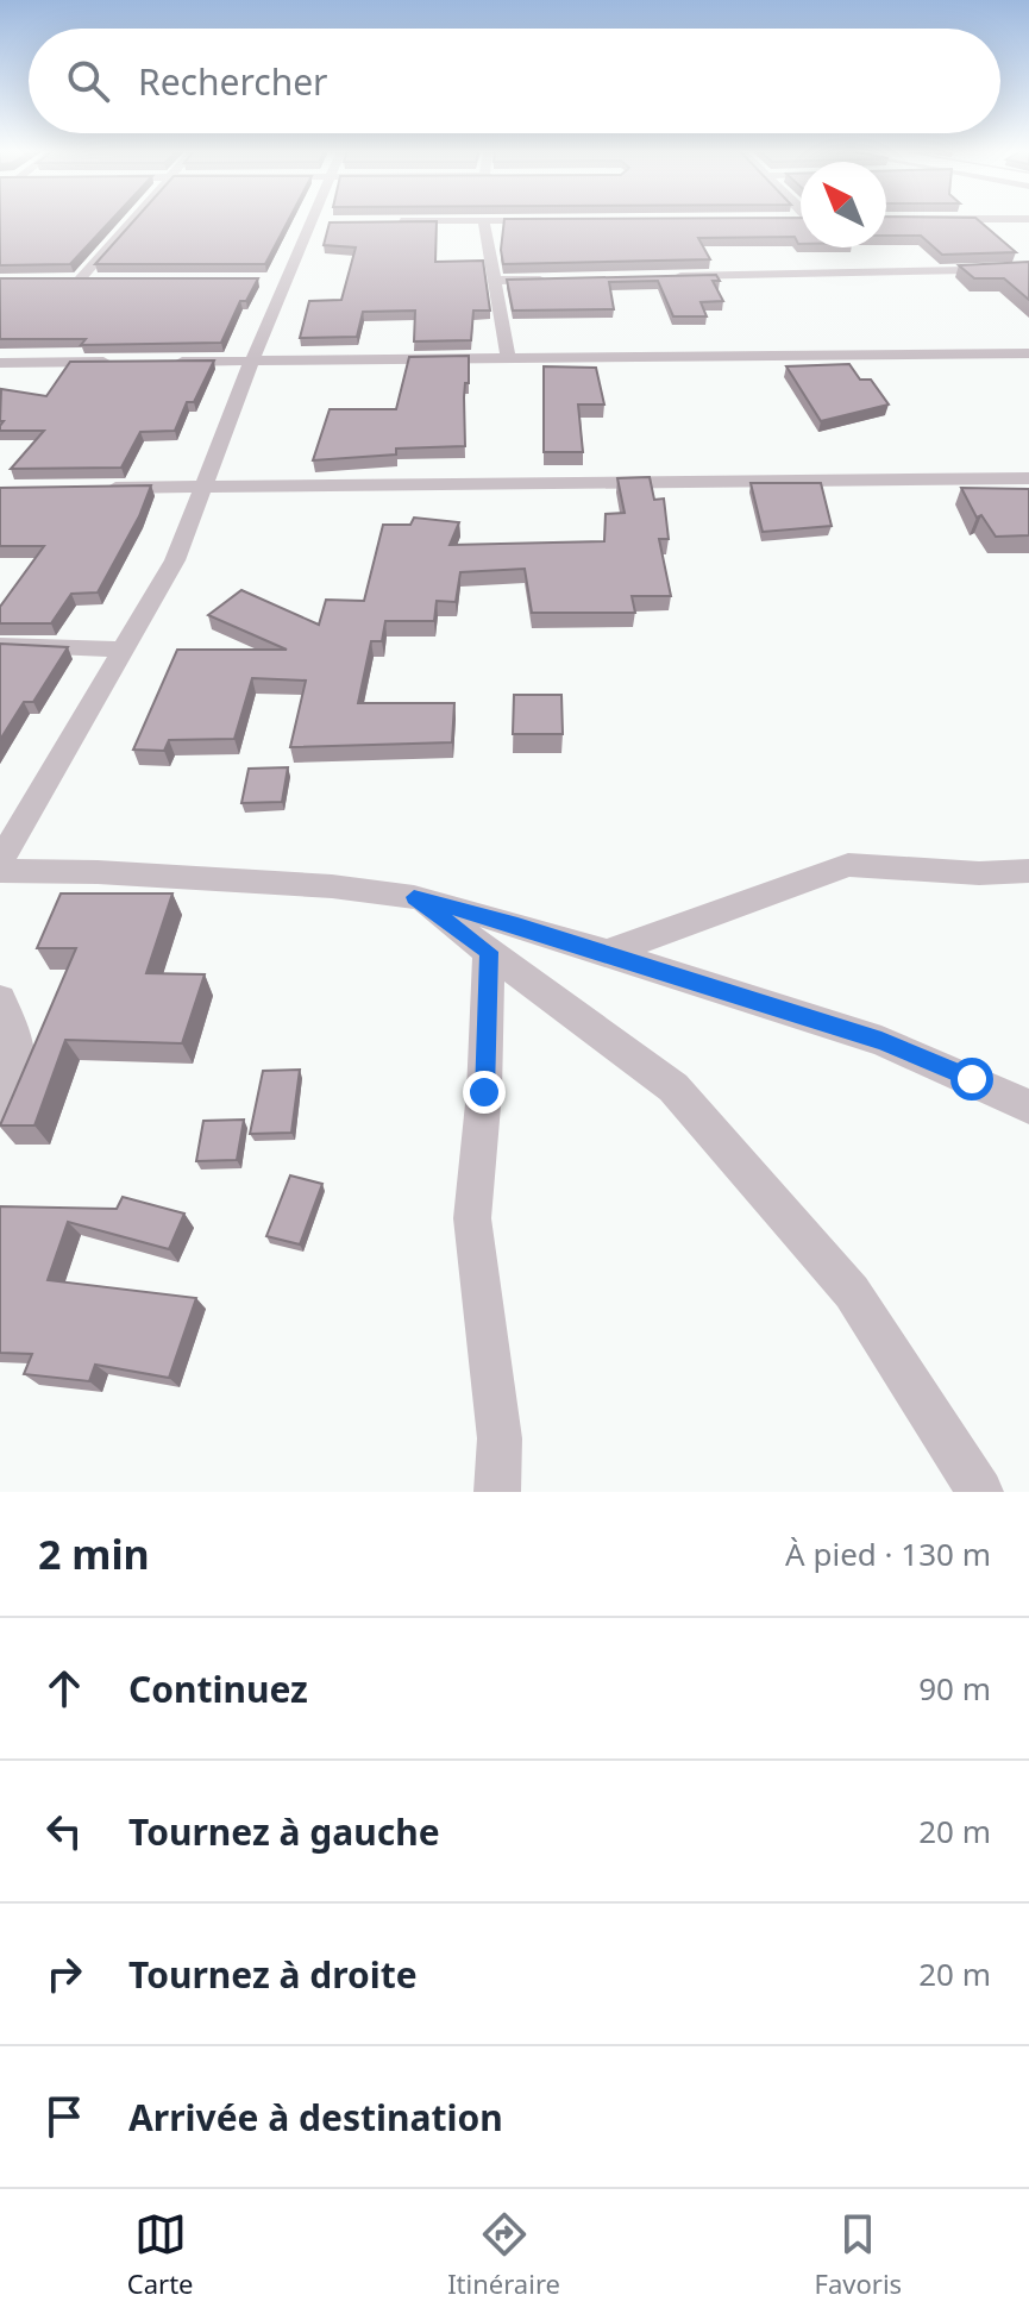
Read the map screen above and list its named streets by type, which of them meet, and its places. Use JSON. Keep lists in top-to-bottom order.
{
  "north": "top left",
  "page": {
    "search": "Rechercher",
    "heading": ["2 min", "À pied · 130 m"],
    "list": [
      ["Continuez", "90 m"],
      ["Tournez à gauche", "20 m"],
      ["Tournez à droite", "20 m"],
      "Arrivée à destination"
    ],
    "nav": ["Carte", "Itinéraire", "Favoris"]
  }
}
